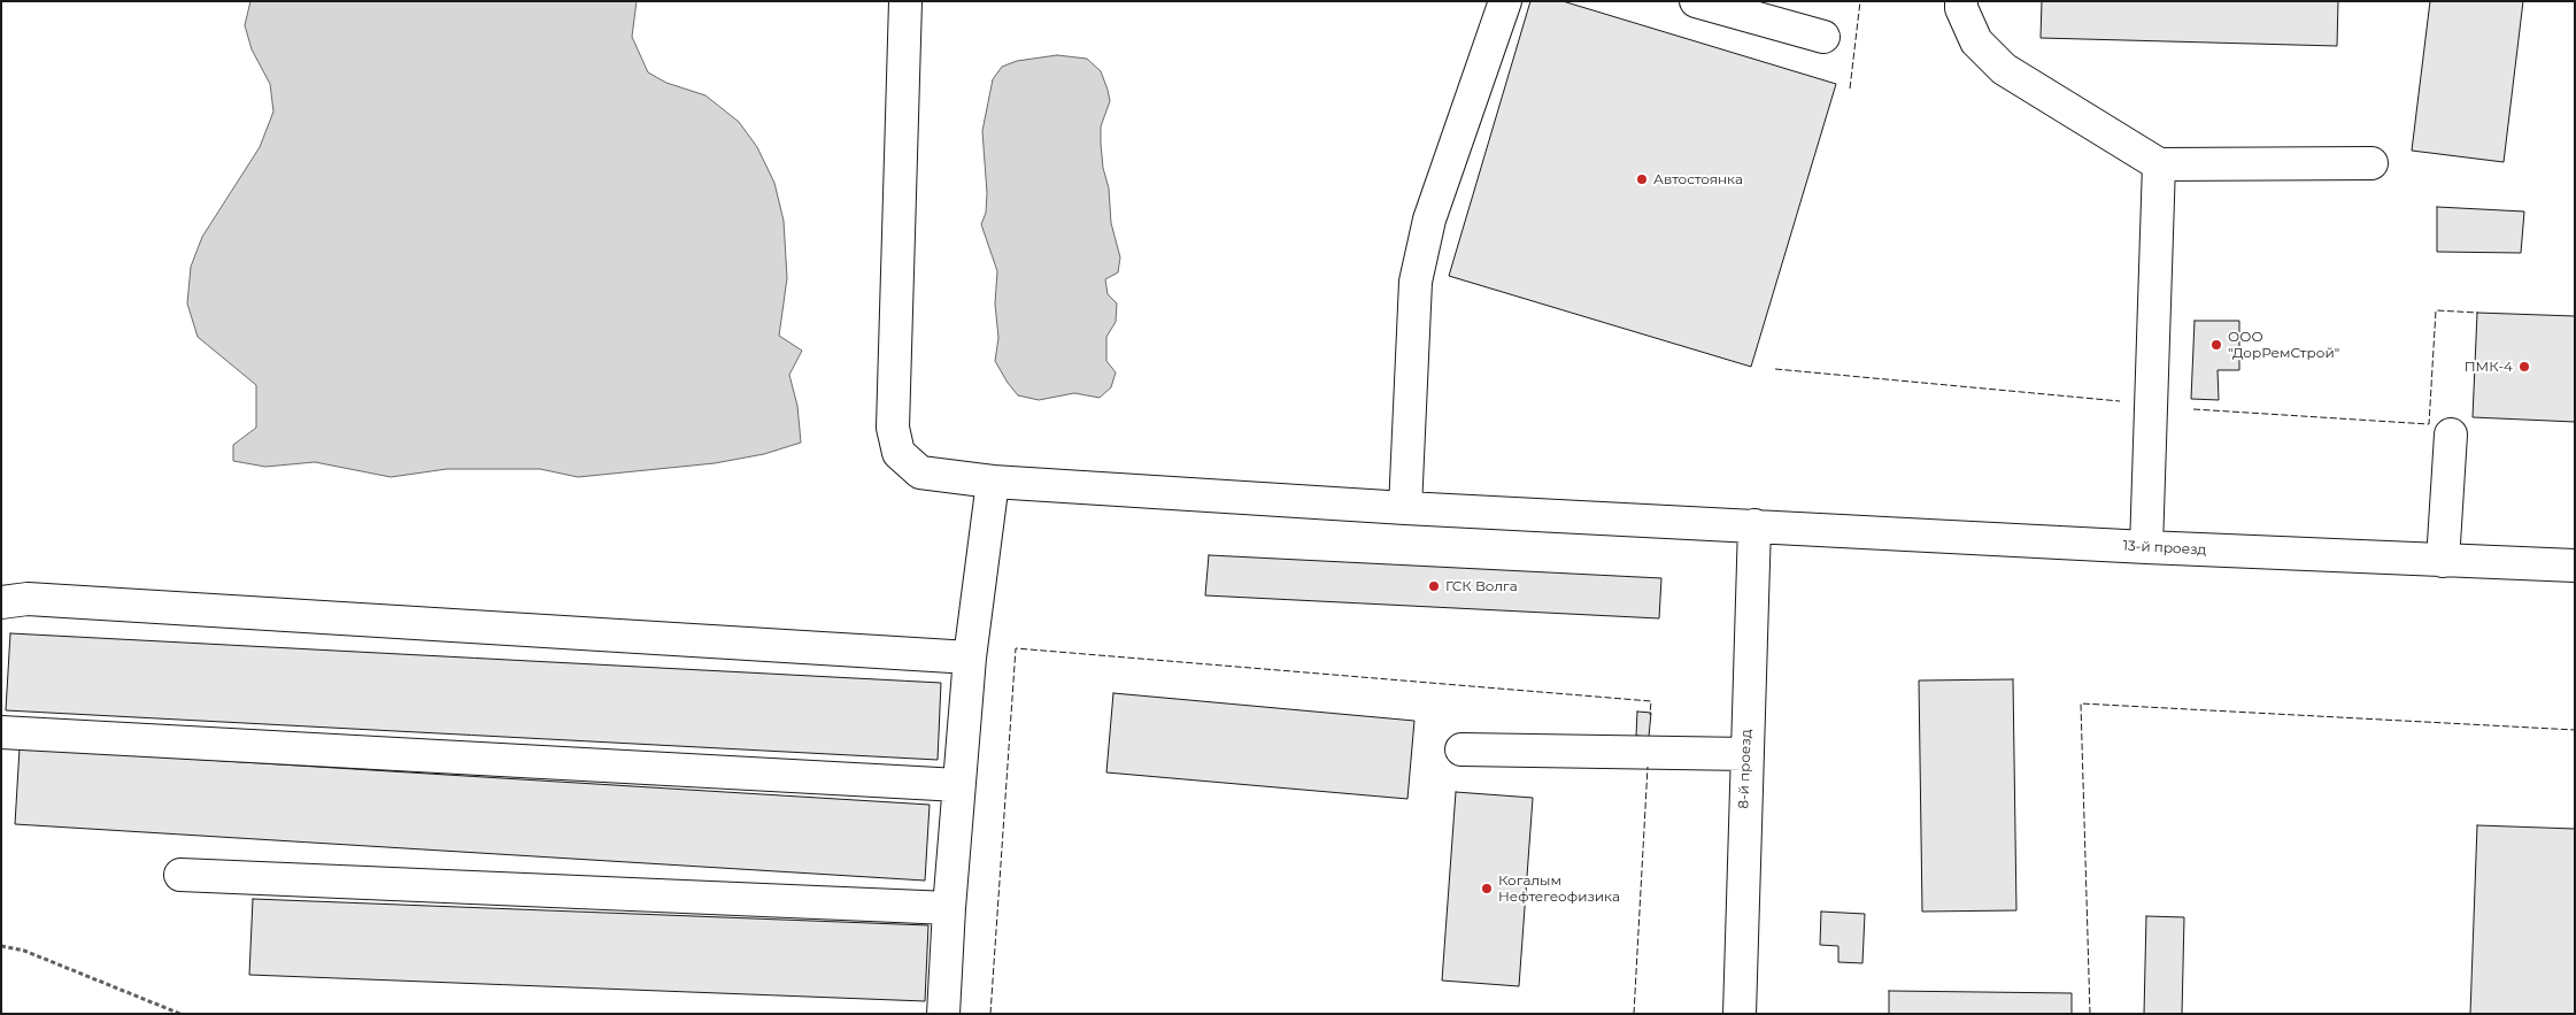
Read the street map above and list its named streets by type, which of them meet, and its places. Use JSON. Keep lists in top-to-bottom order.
{
  "streets": {
    "street": ["13-й проезд", "8-й проезд"]
  },
  "crossings": [
    ["13-й проезд", "8-й проезд"]
  ],
  "places": [
    "Автостоянка",
    "ООО \"ДорРемСтрой\"",
    "ПМК-4",
    "ГСК Волга",
    "Когалым Нефтегеофизика"
  ]
}
